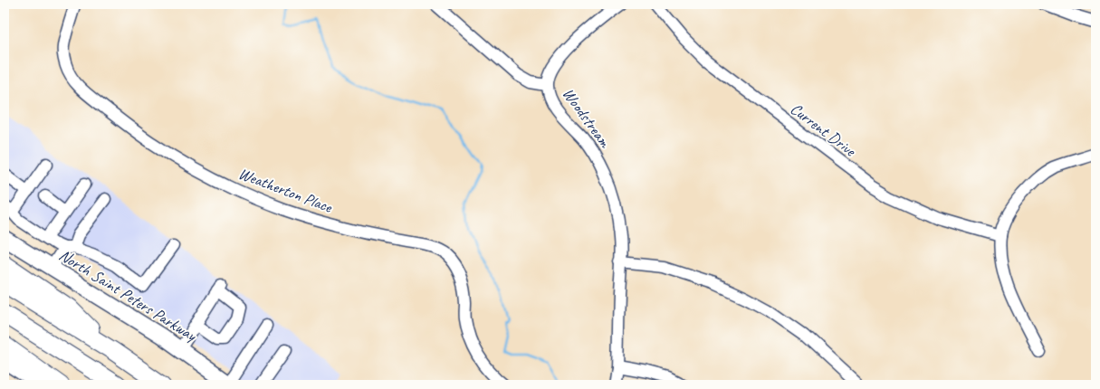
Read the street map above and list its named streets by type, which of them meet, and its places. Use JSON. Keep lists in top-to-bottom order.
{
  "streets": {
    "main road": ["North Saint Peters Parkway"],
    "street": ["Woodstream", "Current Drive", "Weatherton Place"]
  }
}
